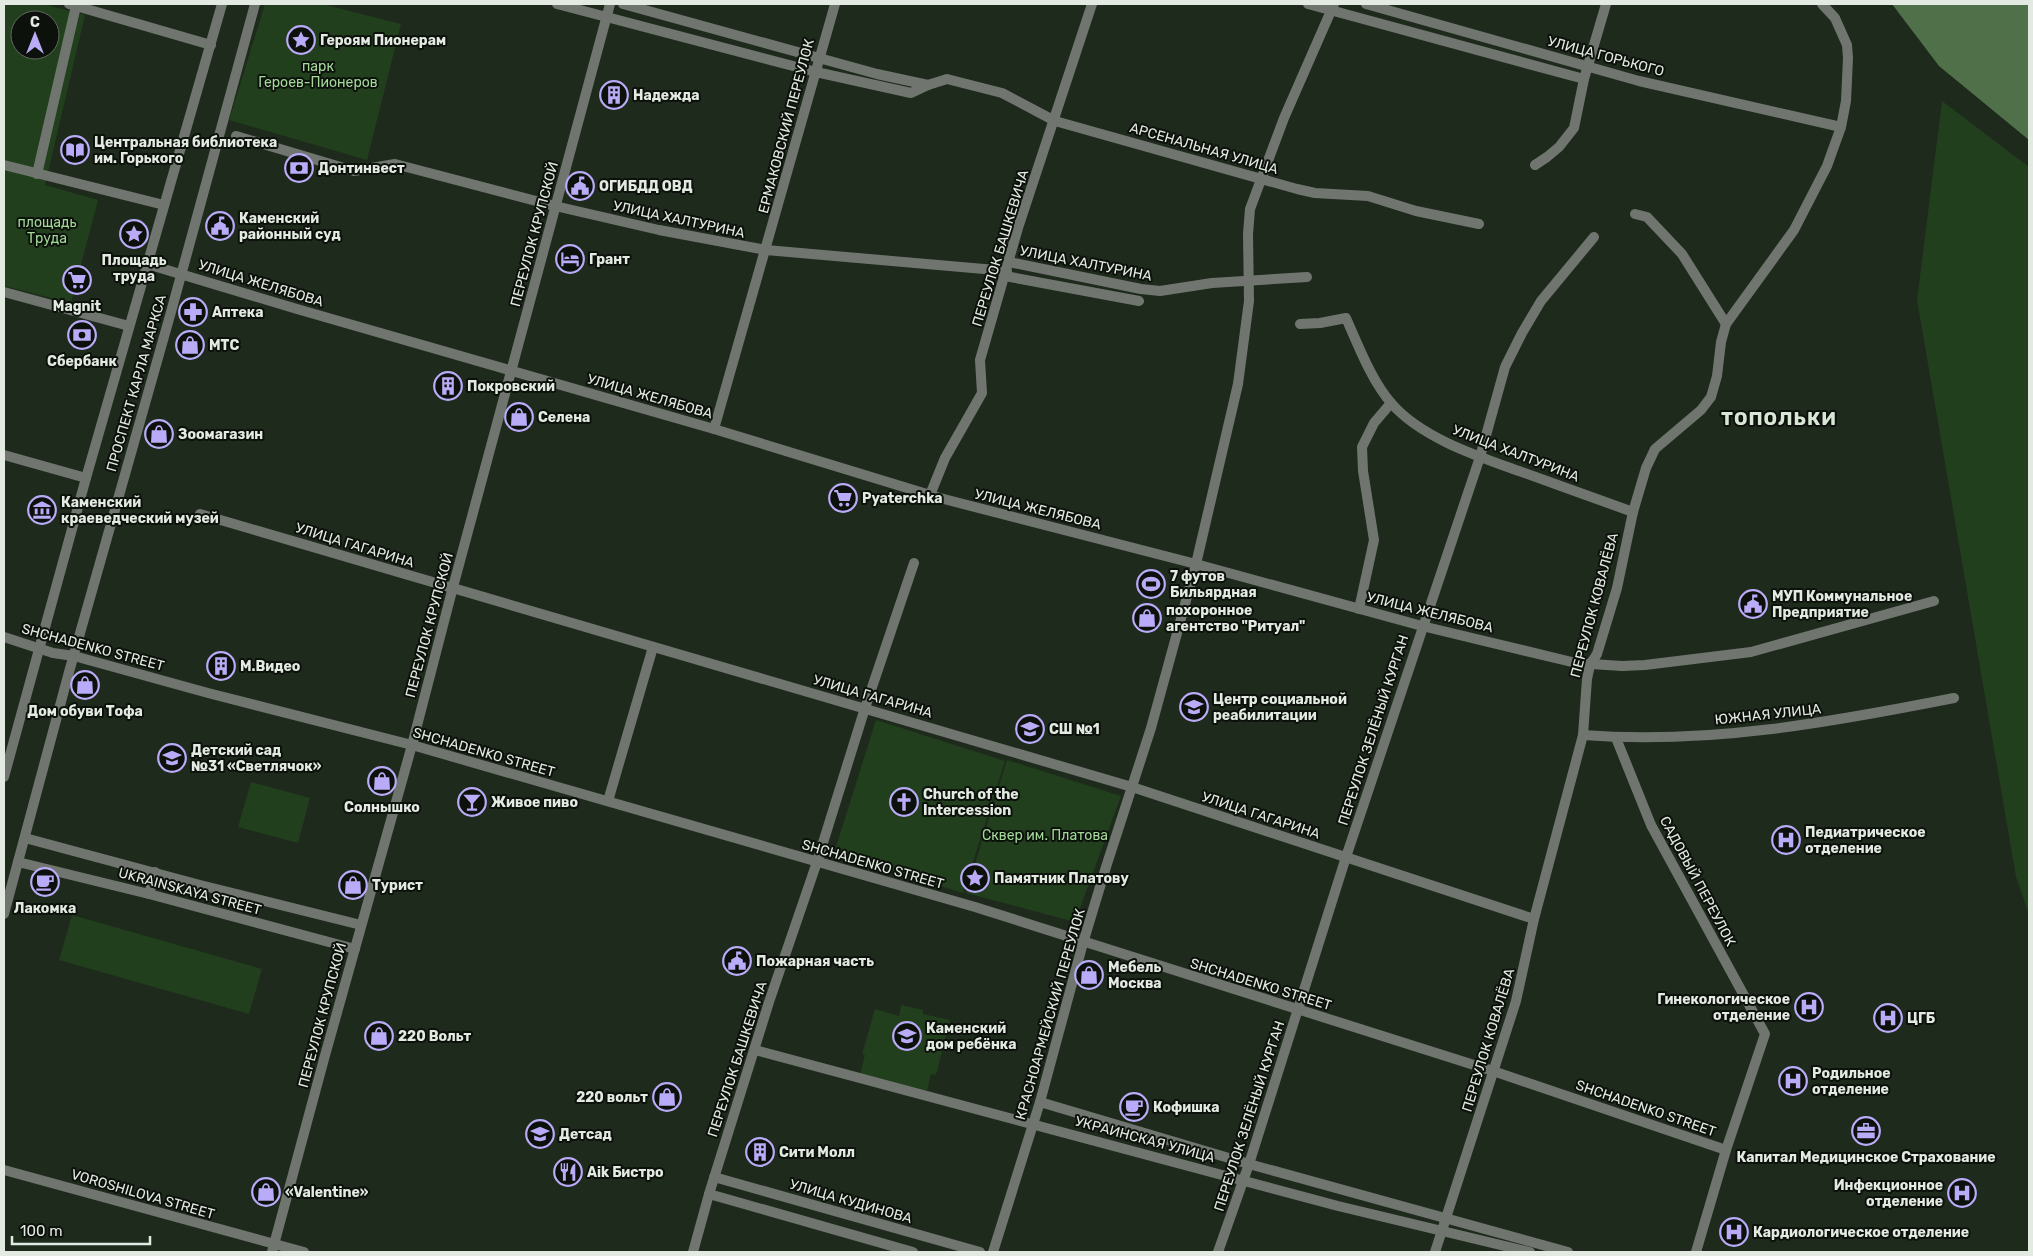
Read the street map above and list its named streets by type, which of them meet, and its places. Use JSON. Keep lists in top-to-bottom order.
{
  "streets": {
    "street": [
      "УЛИЦА ГОРЬКОГО",
      "ЕРМАКОВСКИЙ ПЕРЕУЛОК",
      "АРСЕНАЛЬНАЯ УЛИЦА",
      "УЛИЦА ХАЛТУРИНА",
      "ПЕРЕУЛОК КРУПСКОЙ",
      "ПЕРЕУЛОК БАШКЕВИЧА",
      "УЛИЦА ЖЕЛЯБОВА",
      "ПРОСПЕКТ КАРЛА МАРКСА",
      "УЛИЦА ГАГАРИНА",
      "ПЕРЕУЛОК КОВАЛЁВА",
      "SHCHADENKO STREET",
      "ЮЖНАЯ УЛИЦА",
      "ПЕРЕУЛОК ЗЕЛЁНЫЙ КУРГАН",
      "САДОВЫЙ ПЕРЕУЛОК",
      "UKRAINSKAYA STREET",
      "КРАСНОАРМЕЙСКИЙ ПЕРЕУЛОК",
      "УКРАИНСКАЯ УЛИЦА",
      "VOROSHILOVA STREET",
      "УЛИЦА КУДИНОВА"
    ]
  },
  "crossings": [
    ["УЛИЦА ГОРЬКОГО", "ПЕРЕУЛОК КОВАЛЁВА"],
    ["УЛИЦА ГОРЬКОГО", "КРАСНОАРМЕЙСКИЙ ПЕРЕУЛОК"],
    ["ЕРМАКОВСКИЙ ПЕРЕУЛОК", "АРСЕНАЛЬНАЯ УЛИЦА"],
    ["ЕРМАКОВСКИЙ ПЕРЕУЛОК", "УЛИЦА ХАЛТУРИНА"],
    ["ЕРМАКОВСКИЙ ПЕРЕУЛОК", "УЛИЦА ЖЕЛЯБОВА"],
    ["АРСЕНАЛЬНАЯ УЛИЦА", "ПЕРЕУЛОК КРУПСКОЙ"],
    ["АРСЕНАЛЬНАЯ УЛИЦА", "ПЕРЕУЛОК БАШКЕВИЧА"],
    ["АРСЕНАЛЬНАЯ УЛИЦА", "КРАСНОАРМЕЙСКИЙ ПЕРЕУЛОК"],
    ["УЛИЦА ХАЛТУРИНА", "ПЕРЕУЛОК КРУПСКОЙ"],
    ["УЛИЦА ХАЛТУРИНА", "ПЕРЕУЛОК БАШКЕВИЧА"],
    ["УЛИЦА ХАЛТУРИНА", "ПЕРЕУЛОК КОВАЛЁВА"],
    ["УЛИЦА ХАЛТУРИНА", "ПЕРЕУЛОК ЗЕЛЁНЫЙ КУРГАН"],
    ["УЛИЦА ХАЛТУРИНА", "КРАСНОАРМЕЙСКИЙ ПЕРЕУЛОК"],
    ["ПЕРЕУЛОК КРУПСКОЙ", "УЛИЦА ЖЕЛЯБОВА"],
    ["ПЕРЕУЛОК КРУПСКОЙ", "УЛИЦА ГАГАРИНА"],
    ["ПЕРЕУЛОК КРУПСКОЙ", "SHCHADENKO STREET"],
    ["ПЕРЕУЛОК КРУПСКОЙ", "UKRAINSKAYA STREET"],
    ["ПЕРЕУЛОК КРУПСКОЙ", "VOROSHILOVA STREET"],
    ["ПЕРЕУЛОК БАШКЕВИЧА", "УЛИЦА ЖЕЛЯБОВА"],
    ["ПЕРЕУЛОК БАШКЕВИЧА", "УЛИЦА ГАГАРИНА"],
    ["ПЕРЕУЛОК БАШКЕВИЧА", "SHCHADENKO STREET"],
    ["ПЕРЕУЛОК БАШКЕВИЧА", "УКРАИНСКАЯ УЛИЦА"],
    ["ПЕРЕУЛОК БАШКЕВИЧА", "УЛИЦА КУДИНОВА"],
    ["УЛИЦА ЖЕЛЯБОВА", "ПРОСПЕКТ КАРЛА МАРКСА"],
    ["УЛИЦА ЖЕЛЯБОВА", "ПЕРЕУЛОК КОВАЛЁВА"],
    ["УЛИЦА ЖЕЛЯБОВА", "ПЕРЕУЛОК ЗЕЛЁНЫЙ КУРГАН"],
    ["УЛИЦА ЖЕЛЯБОВА", "КРАСНОАРМЕЙСКИЙ ПЕРЕУЛОК"],
    ["ПРОСПЕКТ КАРЛА МАРКСА", "SHCHADENKO STREET"],
    ["ПРОСПЕКТ КАРЛА МАРКСА", "UKRAINSKAYA STREET"],
    ["УЛИЦА ГАГАРИНА", "ПЕРЕУЛОК КОВАЛЁВА"],
    ["УЛИЦА ГАГАРИНА", "ПЕРЕУЛОК ЗЕЛЁНЫЙ КУРГАН"],
    ["УЛИЦА ГАГАРИНА", "КРАСНОАРМЕЙСКИЙ ПЕРЕУЛОК"],
    ["ПЕРЕУЛОК КОВАЛЁВА", "SHCHADENKO STREET"],
    ["ПЕРЕУЛОК КОВАЛЁВА", "ЮЖНАЯ УЛИЦА"],
    ["ПЕРЕУЛОК КОВАЛЁВА", "УКРАИНСКАЯ УЛИЦА"],
    ["SHCHADENKO STREET", "ПЕРЕУЛОК ЗЕЛЁНЫЙ КУРГАН"],
    ["SHCHADENKO STREET", "САДОВЫЙ ПЕРЕУЛОК"],
    ["SHCHADENKO STREET", "КРАСНОАРМЕЙСКИЙ ПЕРЕУЛОК"],
    ["ЮЖНАЯ УЛИЦА", "САДОВЫЙ ПЕРЕУЛОК"],
    ["ПЕРЕУЛОК ЗЕЛЁНЫЙ КУРГАН", "УКРАИНСКАЯ УЛИЦА"],
    ["КРАСНОАРМЕЙСКИЙ ПЕРЕУЛОК", "УКРАИНСКАЯ УЛИЦА"]
  ],
  "districts": ["ТОПОЛЬКИ"],
  "parks": ["парк Героев-Пионеров", "площадь Труда", "Сквер им. Платова"],
  "places": {
    "place": ["Героям Пионерам", "Площадь труда", "Памятник Платову"],
    "building": [
      "Надежда",
      "Покровский",
      "М.Видео",
      "Сити Молл"
    ],
    "library": ["Центральная библиотека им. Горького"],
    "bank": ["Донтинвест", "Сбербанк"],
    "public building": [
      "ОГИБДД ОВД",
      "Каменский районный суд",
      "МУП Коммунальное Предприятие",
      "Пожарная часть"
    ],
    "hotel": ["Грант"],
    "supermarket": ["Magnit", "Pyaterchka"],
    "pharmacy": ["Аптека"],
    "shop": [
      "МТС",
      "Селена",
      "Зоомагазин",
      "похоронное агентство \"Ритуал\"",
      "Дом обуви Тофа",
      "Солнышко",
      "Турист",
      "Мебель Москва",
      "220 Вольт",
      "220 вольт",
      "«Valentine»"
    ],
    "museum": ["Каменский краеведческий музей"],
    "sports": ["7 футов Бильярдная"],
    "school or university": [
      "Центр социальной реабилитации",
      "СШ №1",
      "Детский сад №31 «Светлячок»",
      "Каменский дом ребёнка",
      "Детсад"
    ],
    "bar": ["Живое пиво"],
    "church": ["Church of the Intercession"],
    "hospital": [
      "Педиатрическое отделение",
      "Гинекологическое отделение",
      "ЦГБ",
      "Родильное отделение",
      "Инфекционное отделение",
      "Кардиологическое отделение"
    ],
    "cafe": ["Лакомка", "Кофишка"],
    "office": ["Капитал Медицинское Страхование"],
    "restaurant": ["Aik Бистро"]
  },
  "scale_bar": "100 m",
  "north": "top"
}
